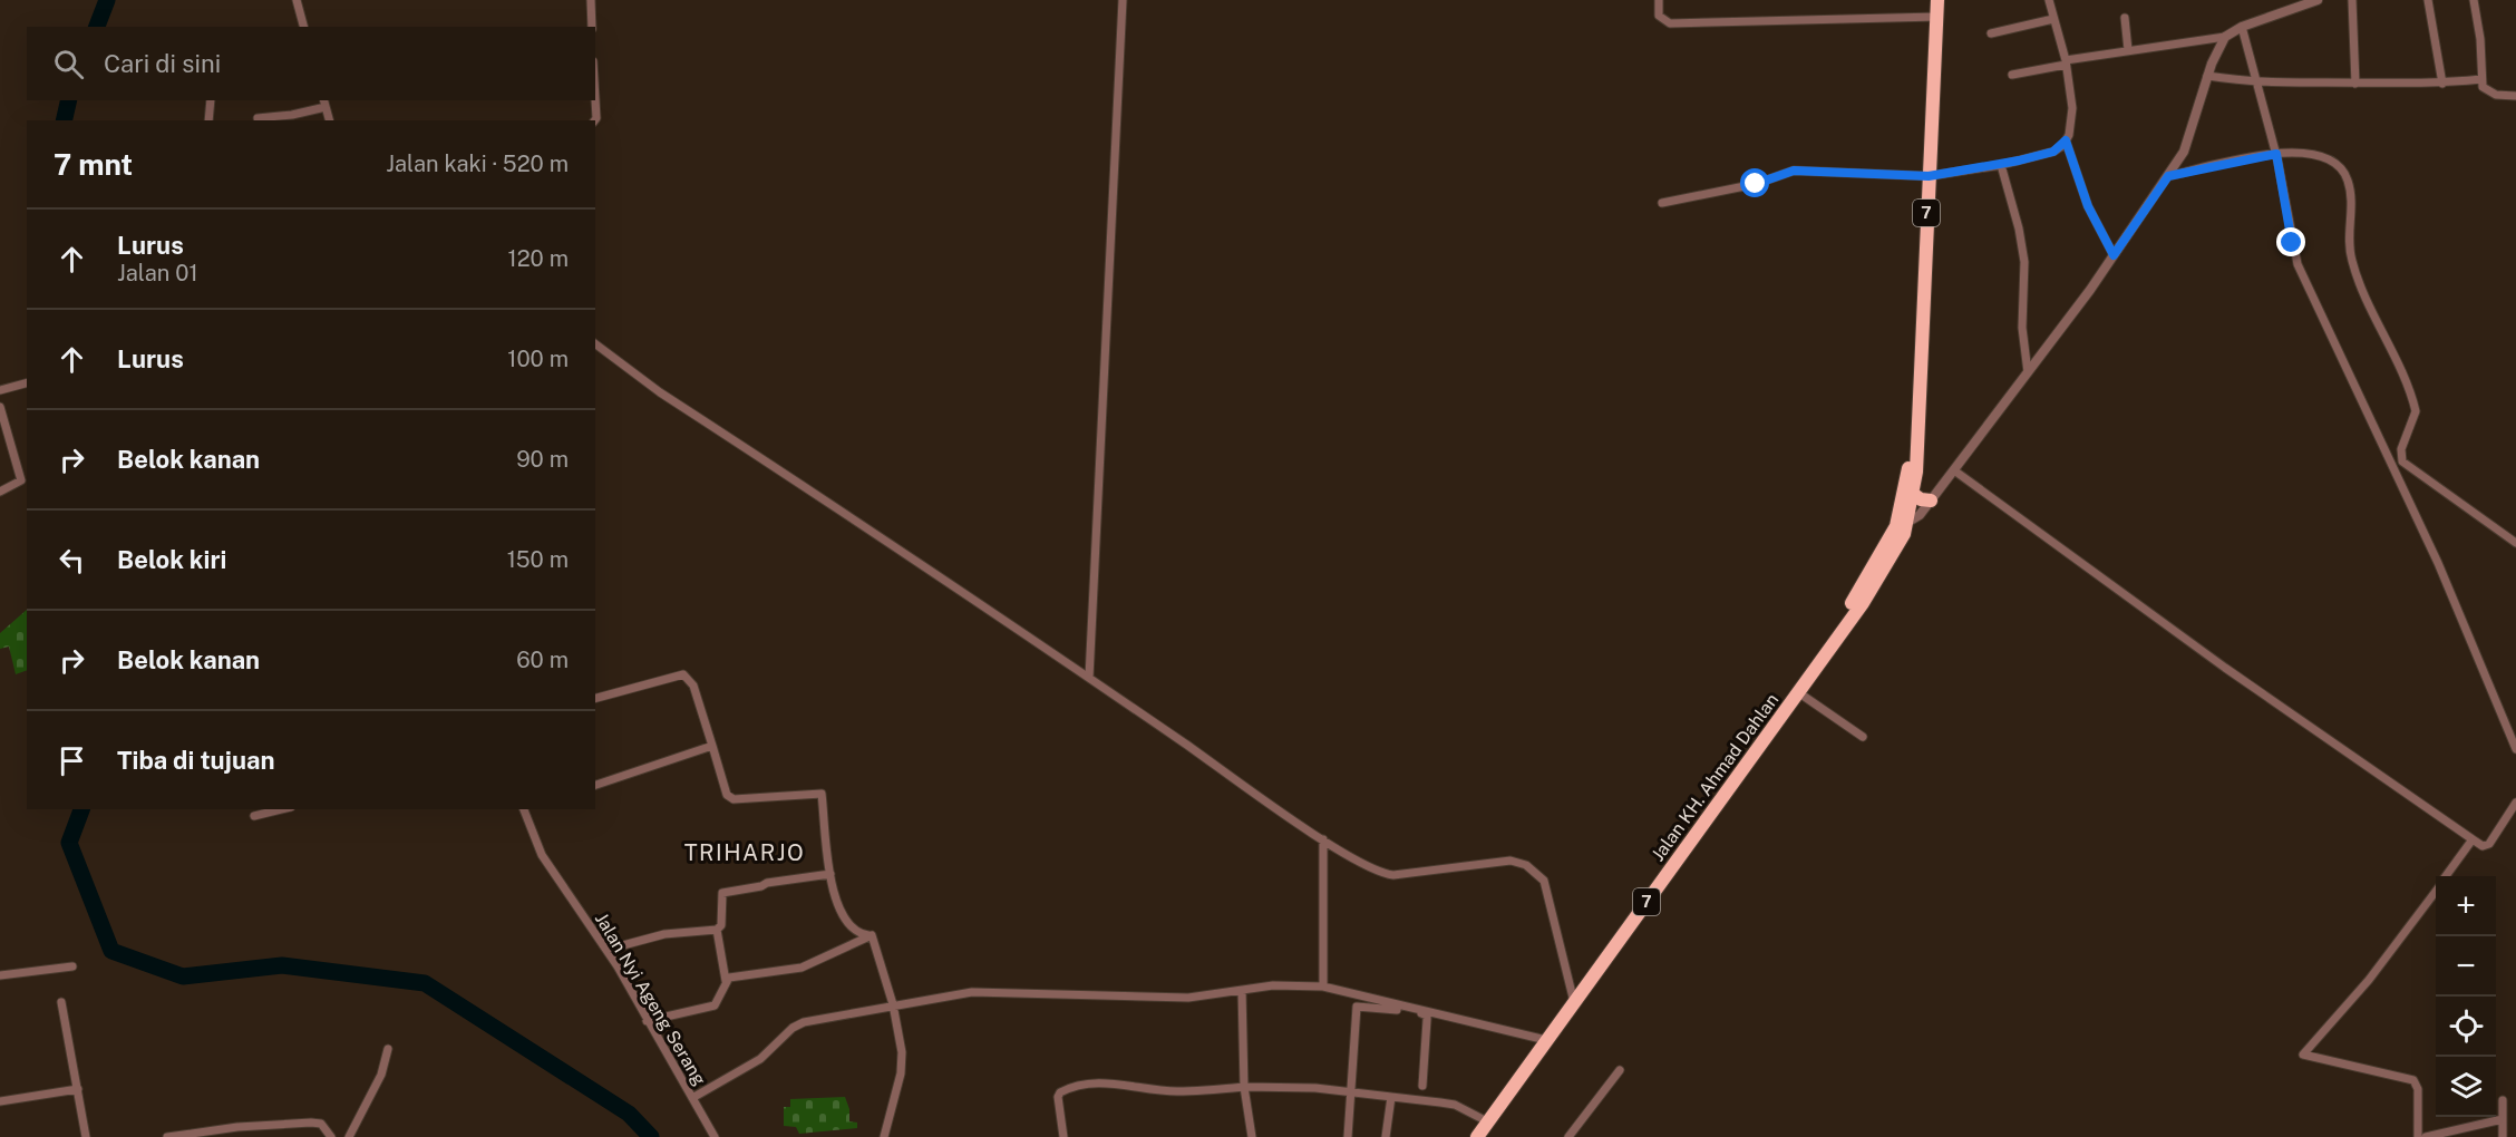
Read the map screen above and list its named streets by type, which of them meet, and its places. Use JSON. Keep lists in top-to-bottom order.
{
  "streets": {
    "highway": ["7", "Jalan KH. Ahmad Dahlan"],
    "street": ["Jalan Nyi Ageng Serang"]
  },
  "districts": ["TRIHARJO"],
  "page": {
    "search": "Cari di sini",
    "heading": ["7 mnt", "Jalan kaki · 520 m"],
    "list": [
      ["Lurus", "Jalan 01", "120 m"],
      ["Lurus", "100 m"],
      ["Belok kanan", "90 m"],
      ["Belok kiri", "150 m"],
      ["Belok kanan", "60 m"],
      "Tiba di tujuan"
    ],
    "map_buttons": ["+", "−"]
  }
}
